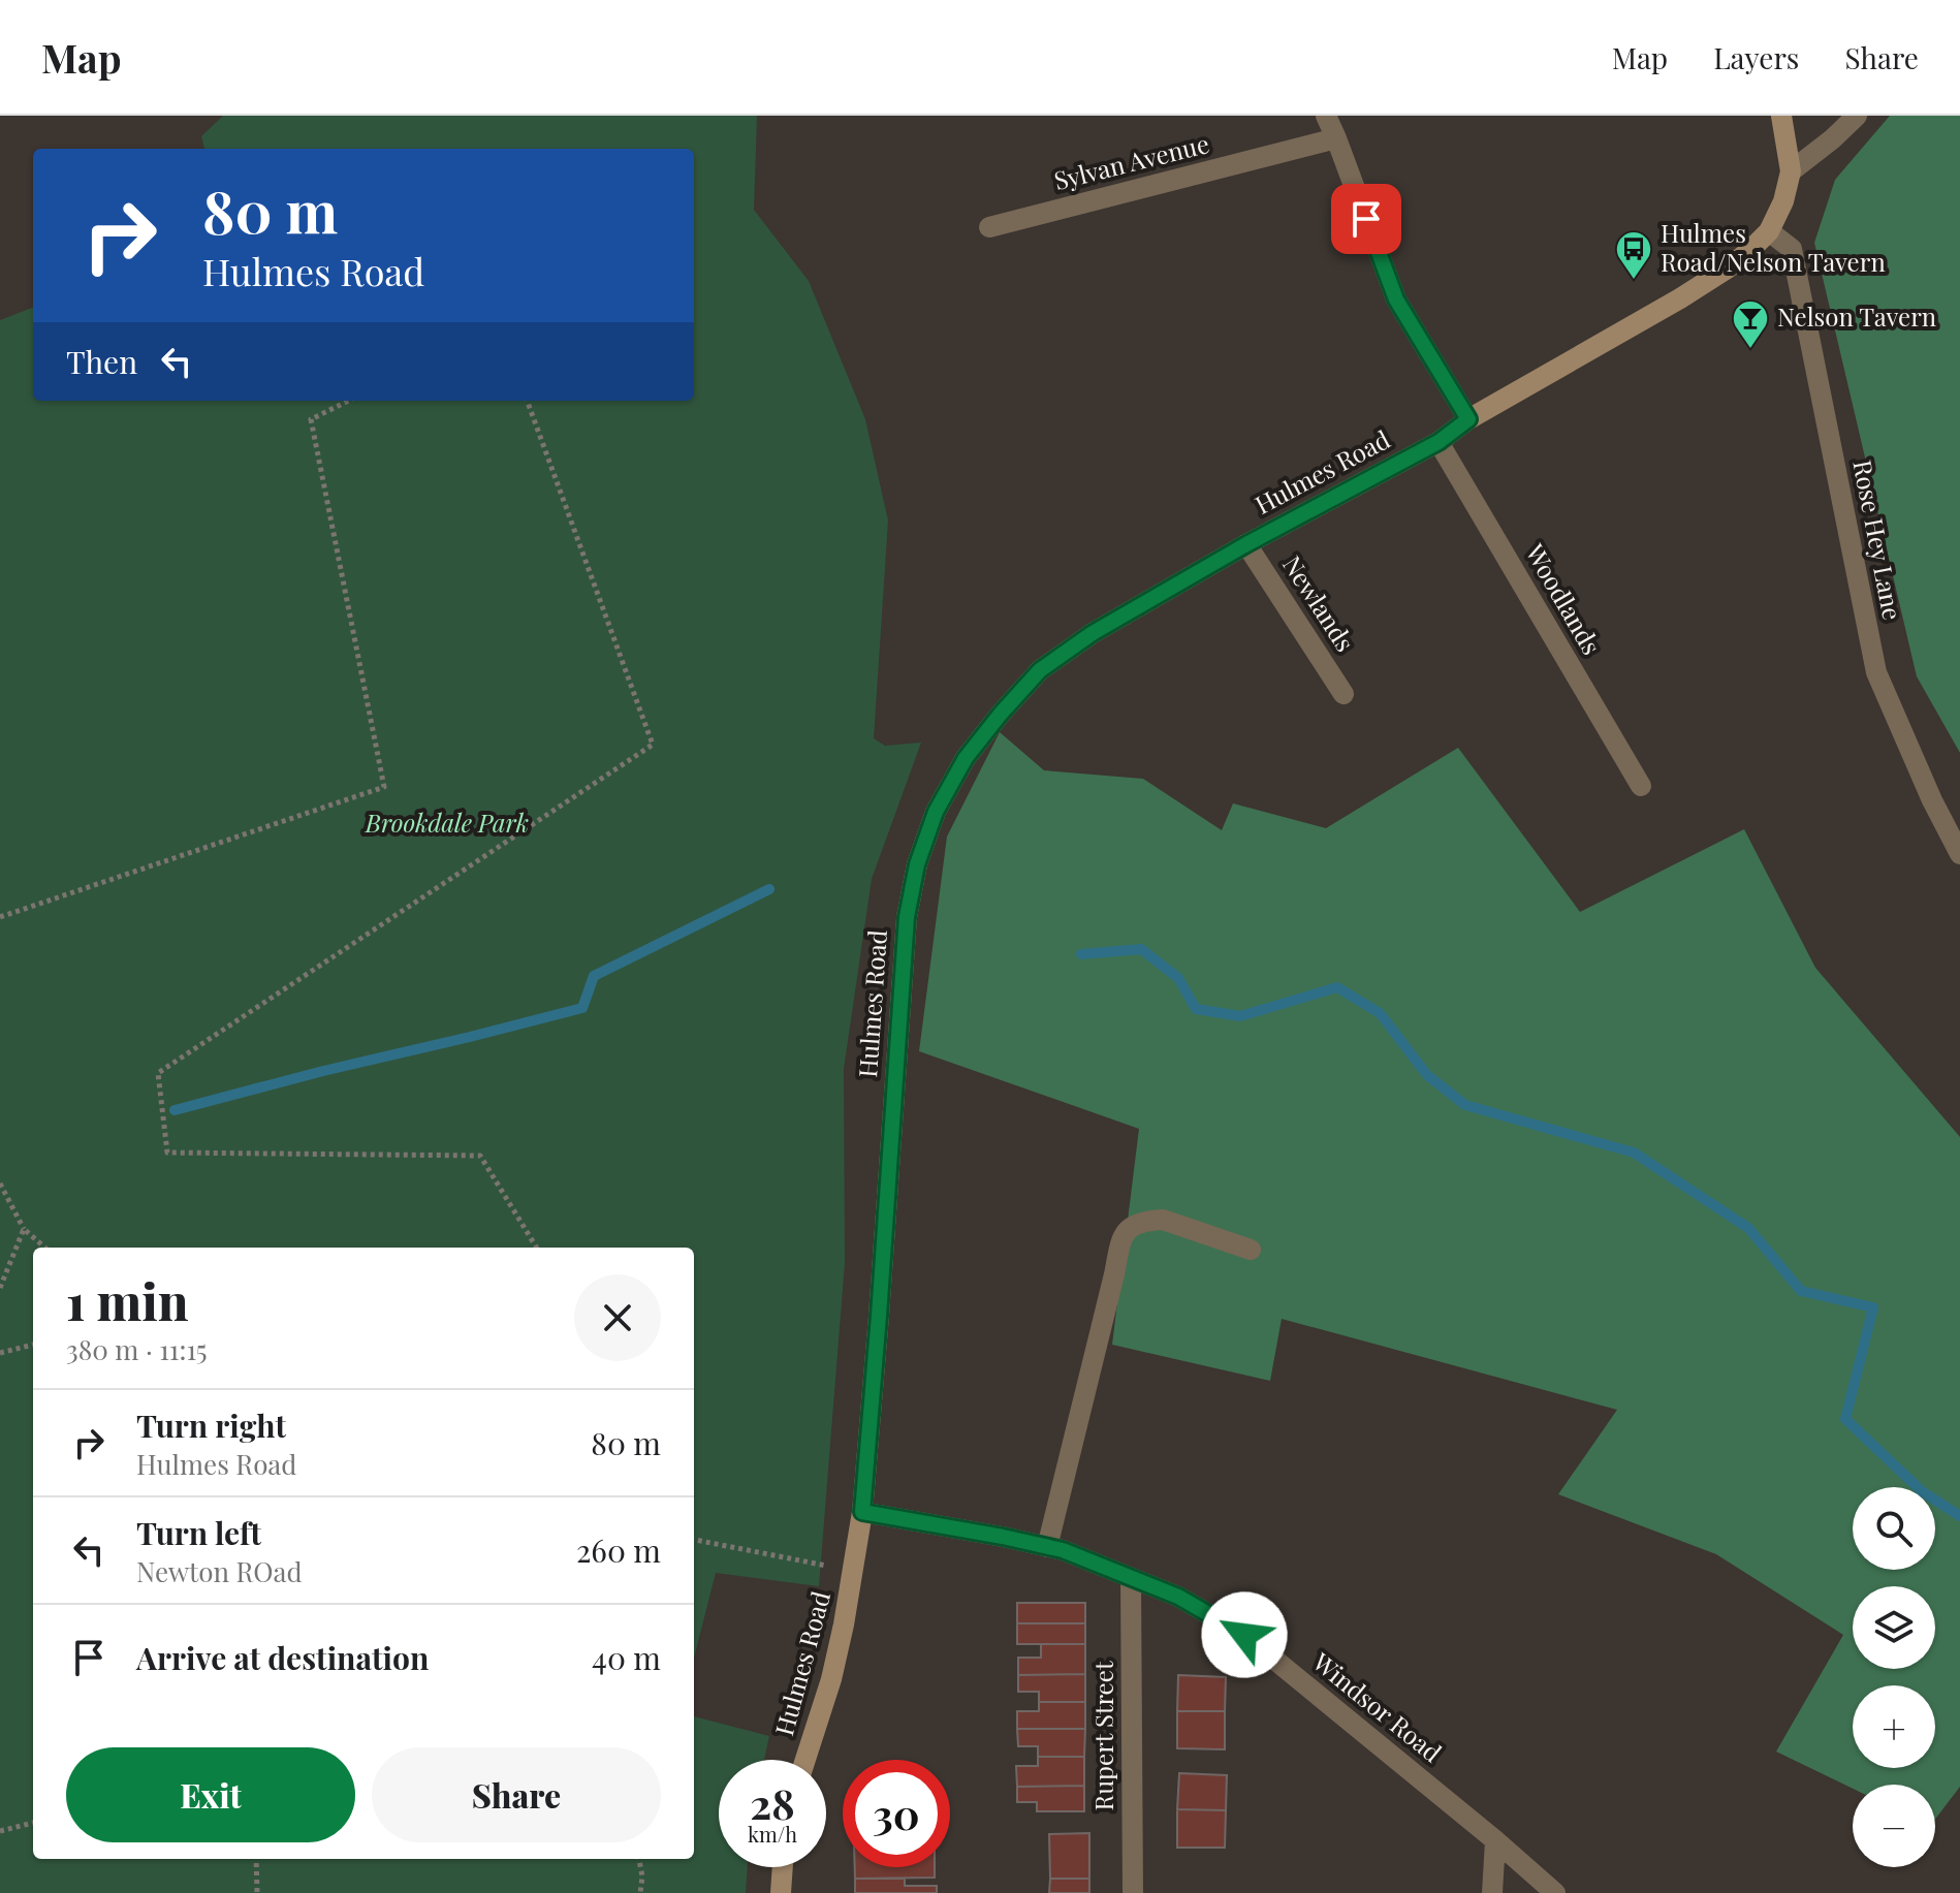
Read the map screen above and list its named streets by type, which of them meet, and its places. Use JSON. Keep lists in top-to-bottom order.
{
  "streets": {
    "street": [
      "Sylvan Avenue",
      "Hulmes Road",
      "Rose Hey Lane",
      "Woodlands",
      "Newlands",
      "Windsor Road",
      "Rupert Street"
    ]
  },
  "crossings": [
    ["Hulmes Road", "Rose Hey Lane"],
    ["Hulmes Road", "Woodlands"],
    ["Hulmes Road", "Newlands"],
    ["Hulmes Road", "Windsor Road"],
    ["Windsor Road", "Rupert Street"]
  ],
  "parks": ["Brookdale Park"],
  "places": {
    "bus stop": ["Hulmes Road/Nelson Tavern"],
    "bar": ["Nelson Tavern"]
  },
  "page": {
    "header": "Map",
    "nav": ["Map", "Layers", "Share"],
    "turn": ["80 m", "Hulmes Road"],
    "then": "Then",
    "heading": ["1 min", "380 m · 11:15"],
    "list": [
      {
        "name": "Turn right",
        "note": "Hulmes Road",
        "value": "80 m"
      },
      {
        "name": "Turn left",
        "note": "Newton ROad",
        "value": "260 m"
      },
      {
        "name": "Arrive at destination",
        "value": "40 m"
      }
    ],
    "map_buttons": ["+", "−"],
    "buttons": ["Exit", "Share"],
    "speed": "28 km/h",
    "limit": "30"
  }
}
